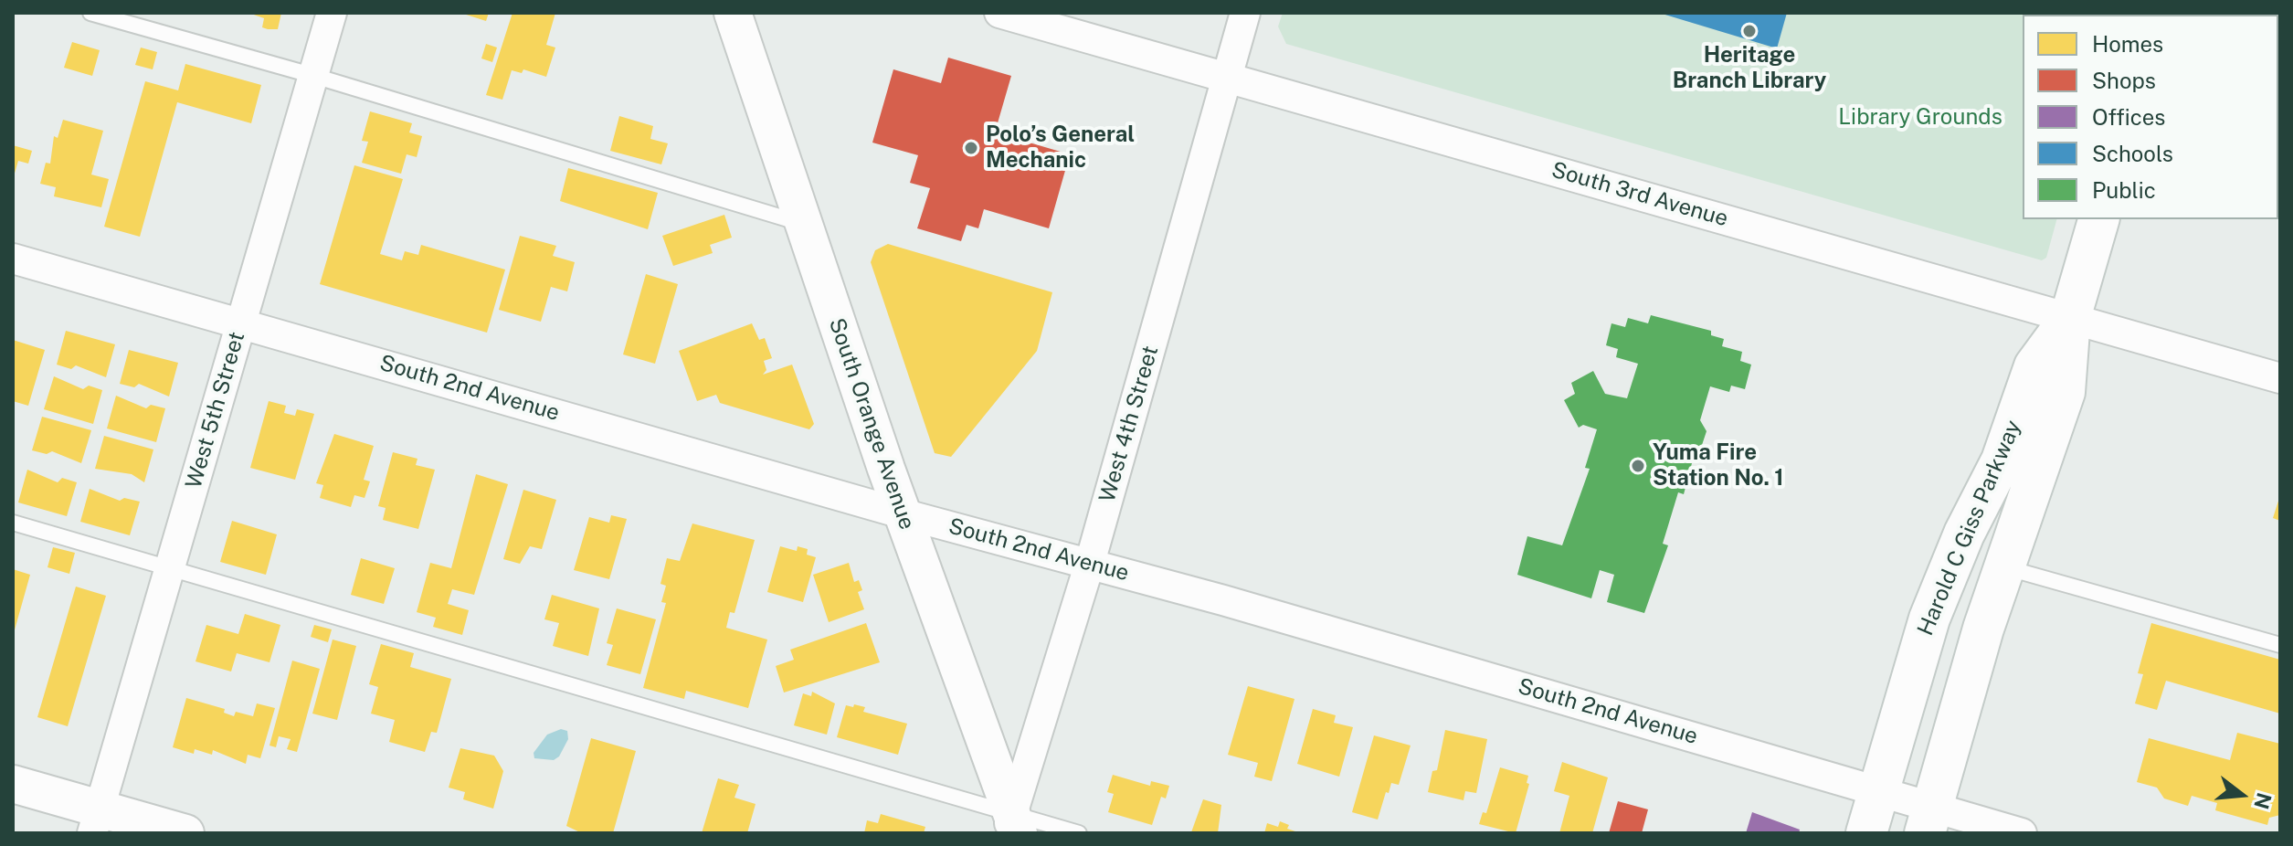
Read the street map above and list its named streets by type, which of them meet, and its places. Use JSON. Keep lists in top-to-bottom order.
{
  "streets": {
    "main road": ["Harold C Giss Parkway"],
    "street": [
      "South 3rd Avenue",
      "South 2nd Avenue",
      "West 5th Street",
      "South Orange Avenue",
      "West 4th Street"
    ]
  },
  "crossings": [
    ["South 3rd Avenue", "West 4th Street"],
    ["South 3rd Avenue", "Harold C Giss Parkway"],
    ["South 2nd Avenue", "West 5th Street"],
    ["South 2nd Avenue", "South Orange Avenue"],
    ["South 2nd Avenue", "West 4th Street"],
    ["South 2nd Avenue", "Harold C Giss Parkway"],
    ["South Orange Avenue", "West 4th Street"]
  ],
  "parks": ["Library Grounds"],
  "places": ["Heritage Branch Library", "Polo’s General Mechanic", "Yuma Fire Station No. 1"],
  "legend": [
    "Homes",
    "Shops",
    "Offices",
    "Schools",
    "Public"
  ],
  "north": "right"
}
